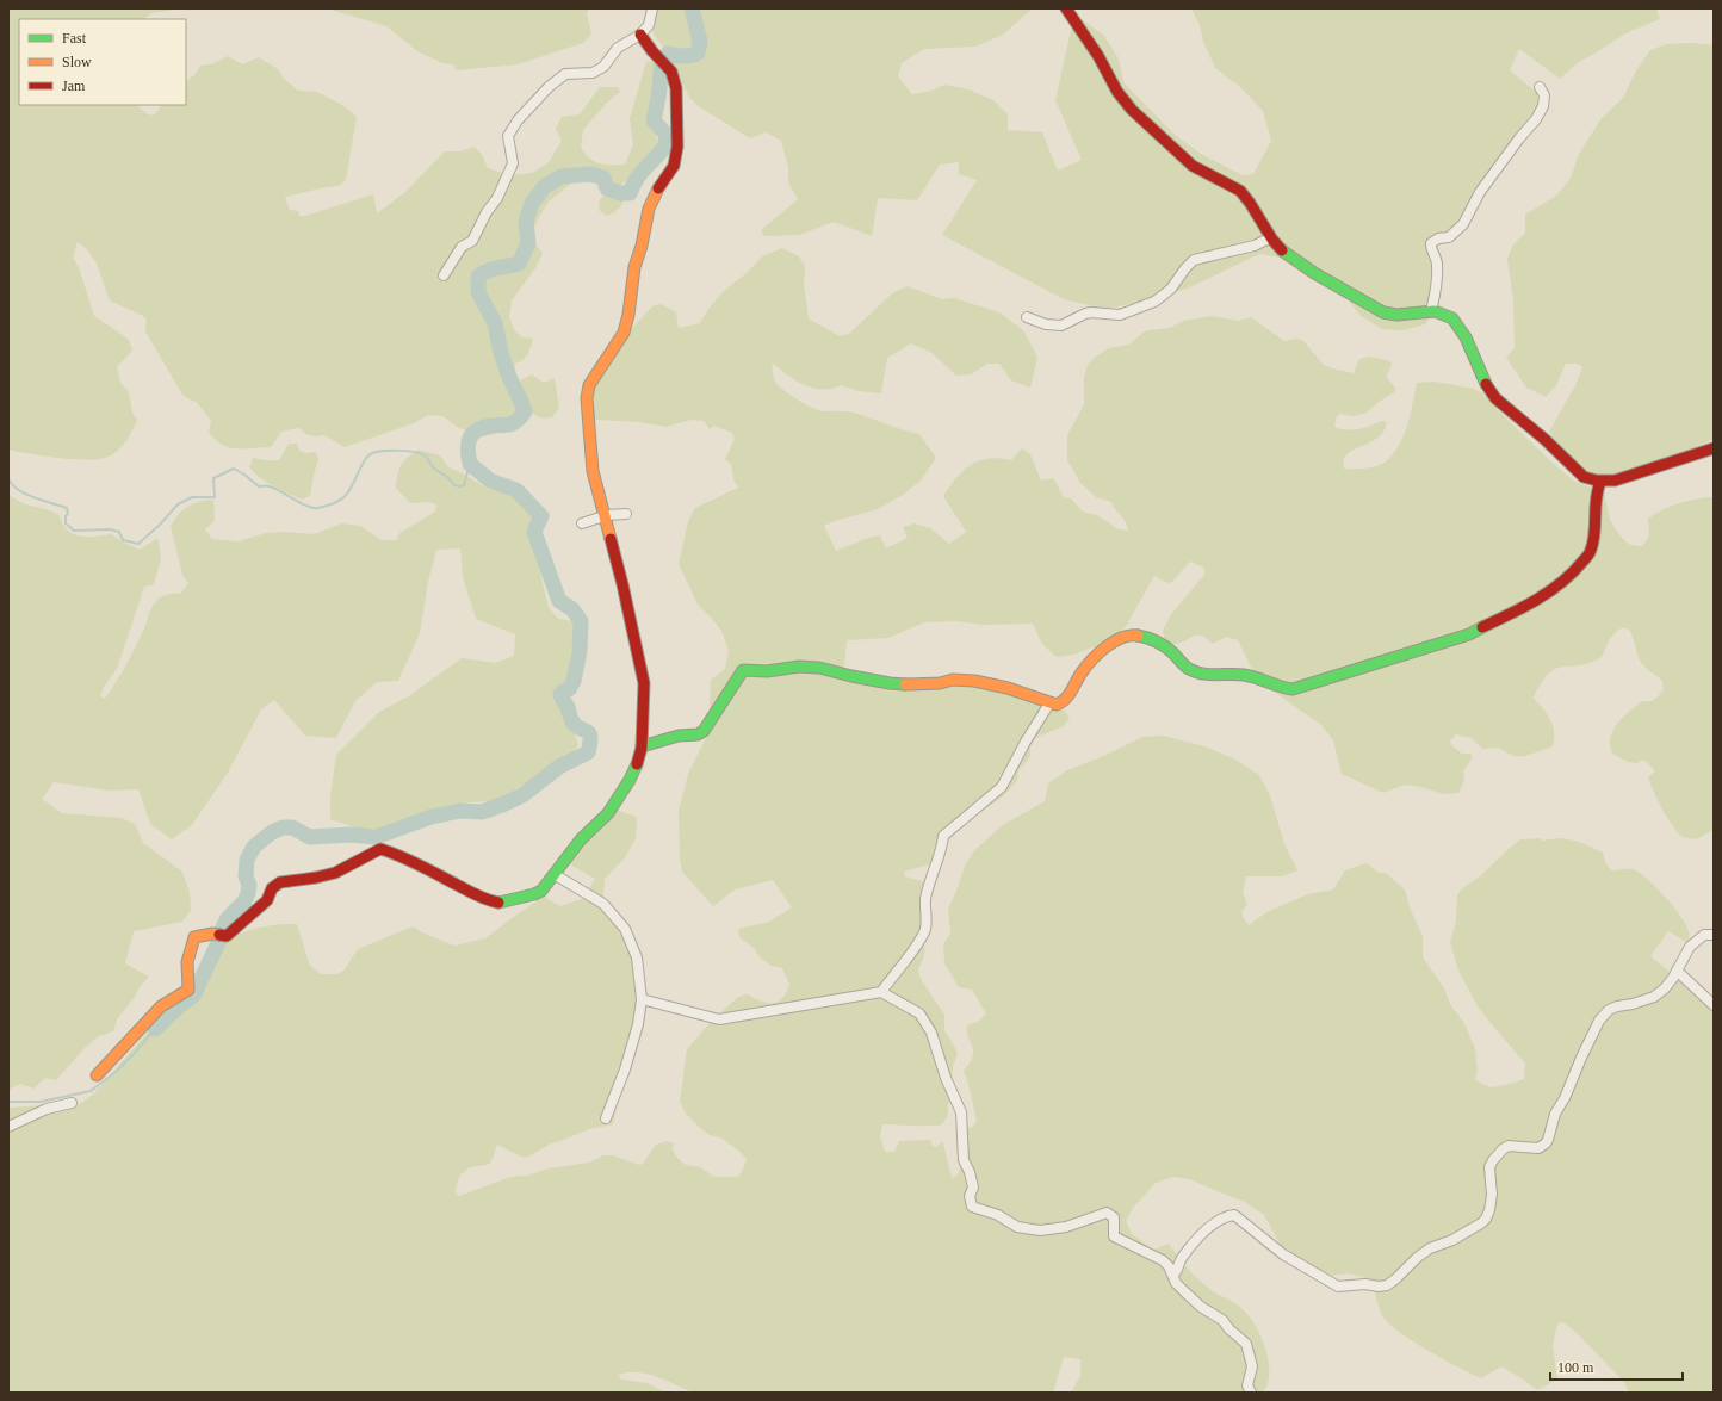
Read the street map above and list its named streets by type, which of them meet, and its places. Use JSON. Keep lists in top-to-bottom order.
{
  "legend": ["Fast", "Slow", "Jam"],
  "scale_bar": "100 m"
}
